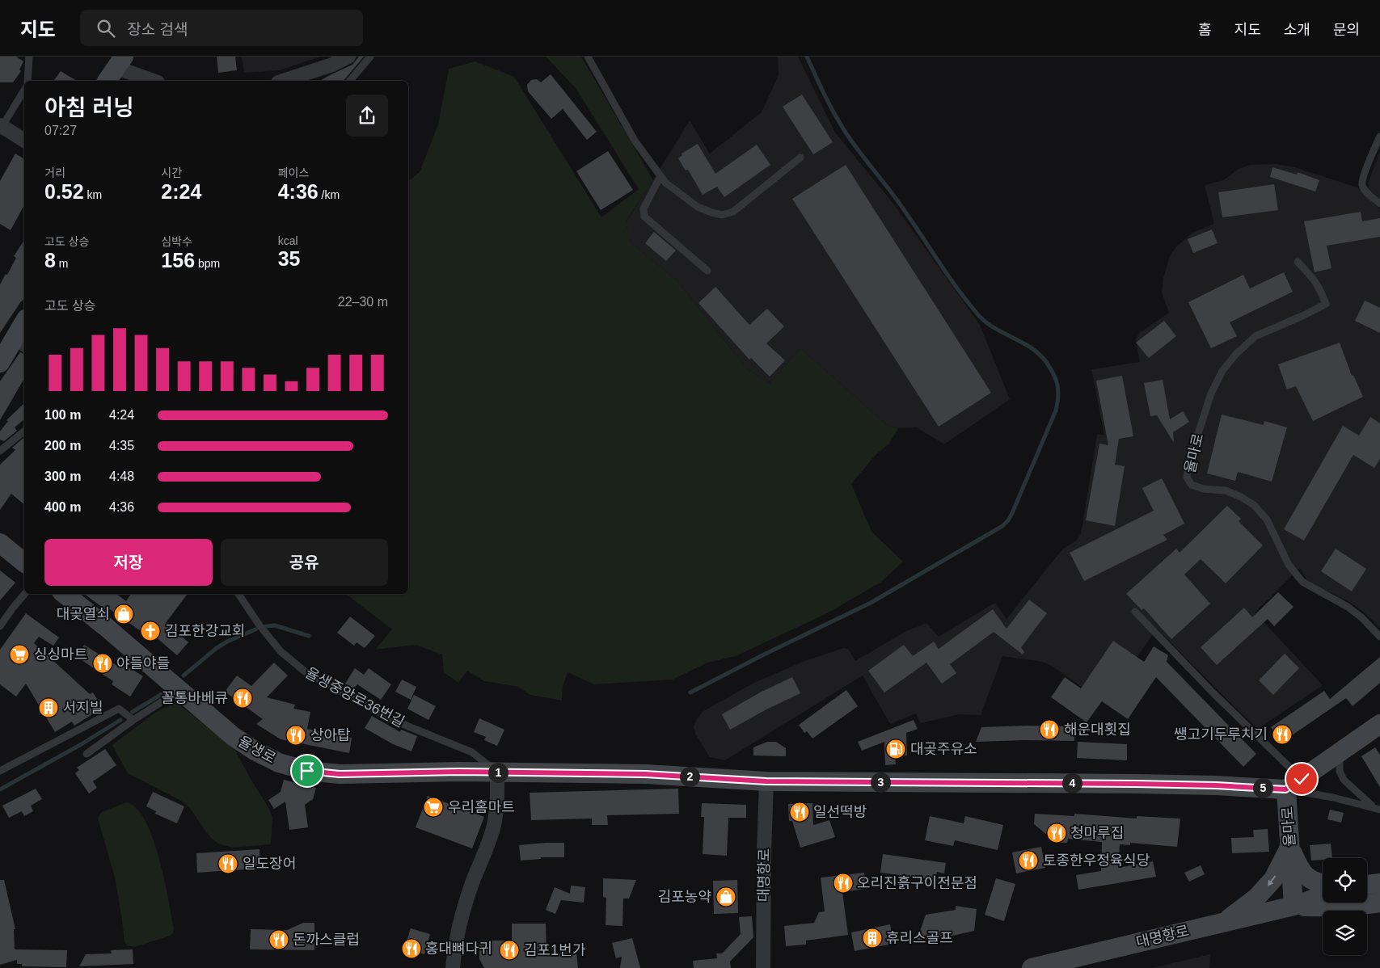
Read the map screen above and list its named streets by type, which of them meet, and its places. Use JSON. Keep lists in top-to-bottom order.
{
  "streets": {
    "street": ["율마로", "율생로", "대명항로"],
    "lane": ["율생중앙로36번길"]
  },
  "crossings": [
    ["율마로", "율생로"],
    ["율마로", "대명항로"],
    ["율생중앙로36번길", "율생로"],
    ["율생로", "대명항로"]
  ],
  "places": {
    "shop": ["대곶열쇠", "김포농약"],
    "church": ["김포한강교회"],
    "supermarket": ["싱싱마트", "우리홈마트"],
    "restaurant": [
      "야들야들",
      "꼴통바베큐",
      "해운대횟집",
      "쌩고기두루치기",
      "상아탑",
      "일선떡방",
      "청마루집",
      "토종한우정육식당",
      "일도장어",
      "오리진흙구이전문점",
      "돈까스클럽",
      "홍대뼈다귀",
      "김포1번가"
    ],
    "building": ["서지빌", "휴리스골프"],
    "fuel station": ["대곶주유소"]
  },
  "page": {
    "header": "지도",
    "search": "장소 검색",
    "nav": [
      "홈",
      "지도",
      "소개",
      "문의"
    ],
    "heading": ["아침 러닝", "07:27"],
    "stats": [
      ["거리", "0.52 km"],
      ["시간", "2:24"],
      ["페이스", "4:36 /km"],
      ["고도 상승", "8 m"],
      ["심박수", "156 bpm"],
      ["kcal", "35"]
    ],
    "chart": ["고도 상승", "22–30 m"],
    "list": [
      {
        "name": "100 m",
        "note": "4:24"
      },
      {
        "name": "200 m",
        "note": "4:35"
      },
      {
        "name": "300 m",
        "note": "4:48"
      },
      {
        "name": "400 m",
        "note": "4:36"
      }
    ],
    "buttons": ["저장", "공유"],
    "pins": [
      "1",
      "2",
      "3",
      "4",
      "5"
    ]
  }
}
